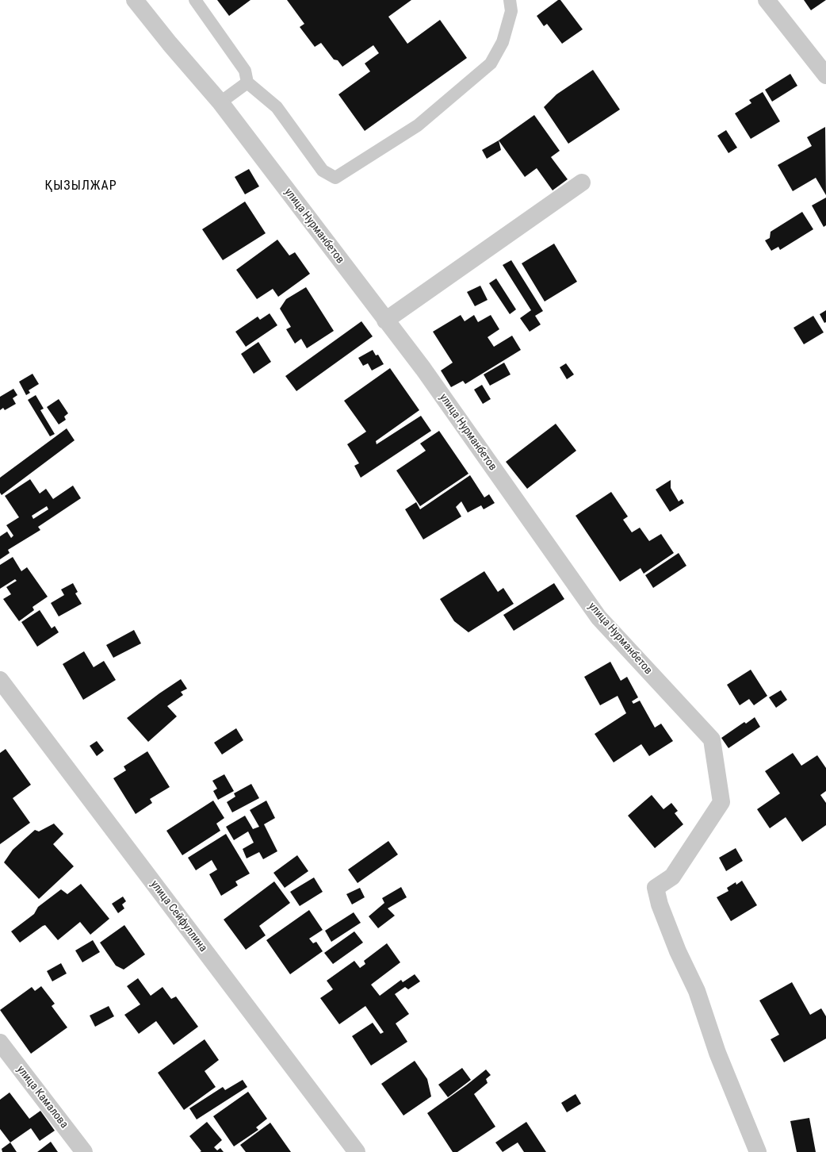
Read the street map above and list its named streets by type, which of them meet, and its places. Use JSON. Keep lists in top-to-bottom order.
{
  "streets": {
    "street": ["улица Нурманбетов", "улица Сейфуллина", "улица Камалова"]
  },
  "districts": ["ҚЫЗЫЛЖАР"]
}
